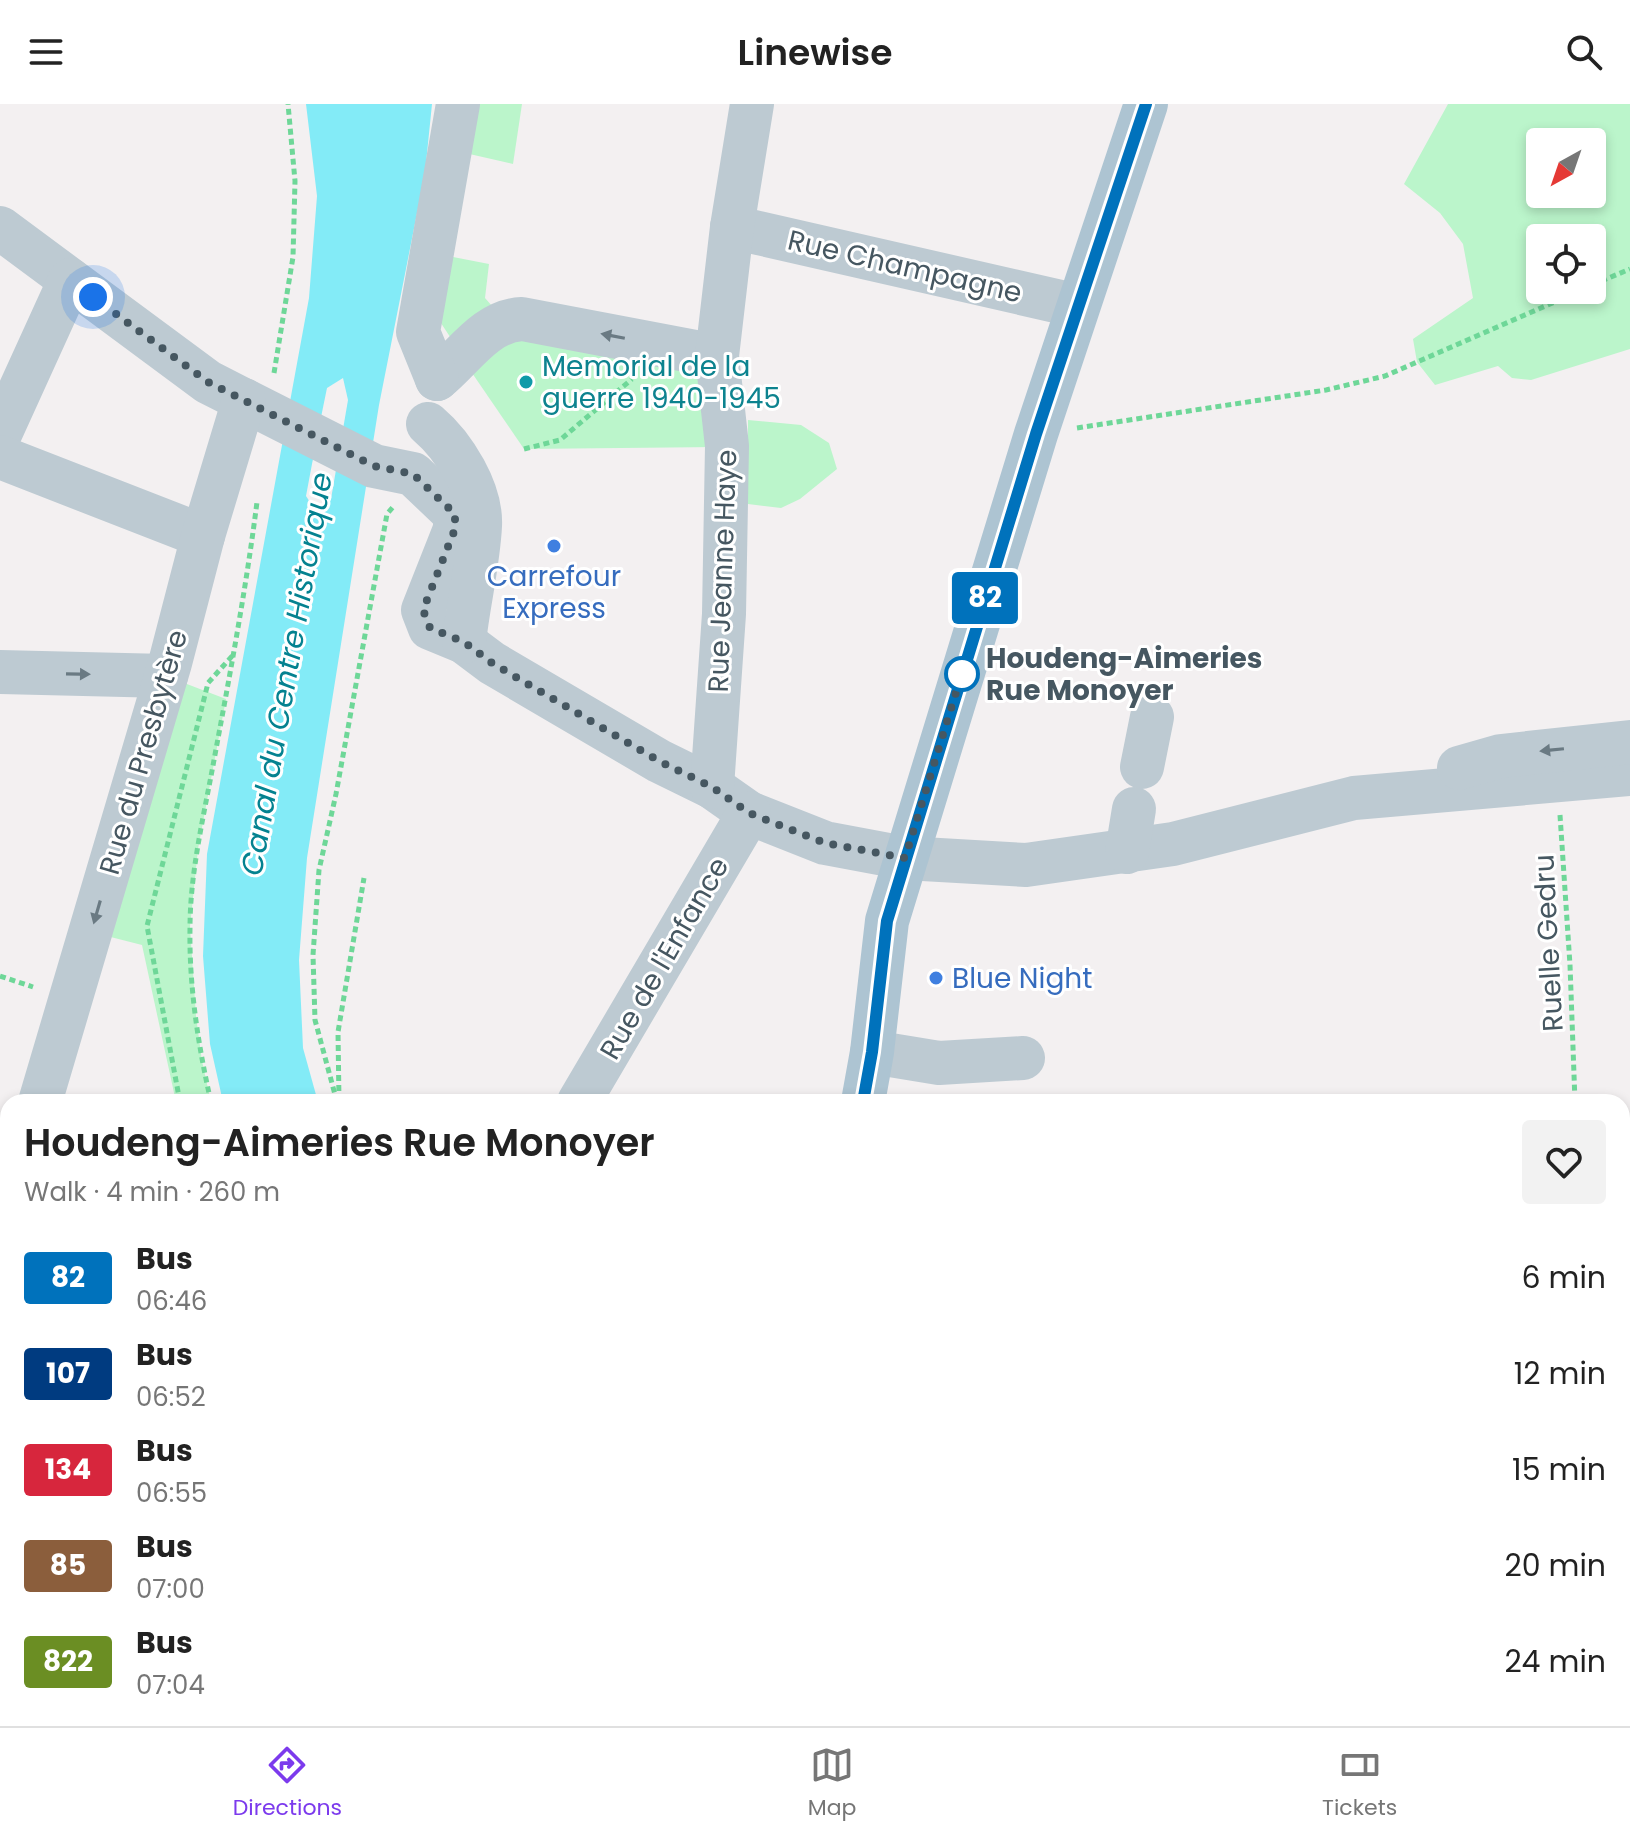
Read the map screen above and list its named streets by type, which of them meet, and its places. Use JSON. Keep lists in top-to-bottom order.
{
  "streets": {
    "street": [
      "Rue Champagne",
      "Rue Jeanne Haye",
      "Rue du Presbytère",
      "Rue de l'Enfance"
    ],
    "path": ["Ruelle Gedru"]
  },
  "crossings": [
    ["Rue Champagne", "Rue Jeanne Haye"]
  ],
  "one_way": ["Rue du Presbytère"],
  "water": ["Canal du Centre Historique"],
  "places": [
    "Memorial de la guerre 1940-1945",
    "Carrefour Express",
    "Houdeng-Aimeries Rue Monoyer",
    "Blue Night"
  ],
  "lines": ["bus line 82"],
  "north": "bottom left",
  "page": {
    "header": "Linewise",
    "on_map": "82",
    "heading": ["Houdeng-Aimeries Rue Monoyer", "Walk · 4 min · 260 m"],
    "list": [
      {
        "mark": "82",
        "name": "Bus",
        "note": "06:46",
        "value": "6 min"
      },
      {
        "mark": "107",
        "name": "Bus",
        "note": "06:52",
        "value": "12 min"
      },
      {
        "mark": "134",
        "name": "Bus",
        "note": "06:55",
        "value": "15 min"
      },
      {
        "mark": "85",
        "name": "Bus",
        "note": "07:00",
        "value": "20 min"
      },
      {
        "mark": "822",
        "name": "Bus",
        "note": "07:04",
        "value": "24 min"
      }
    ],
    "tabs": ["Directions", "Map", "Tickets"]
  }
}
